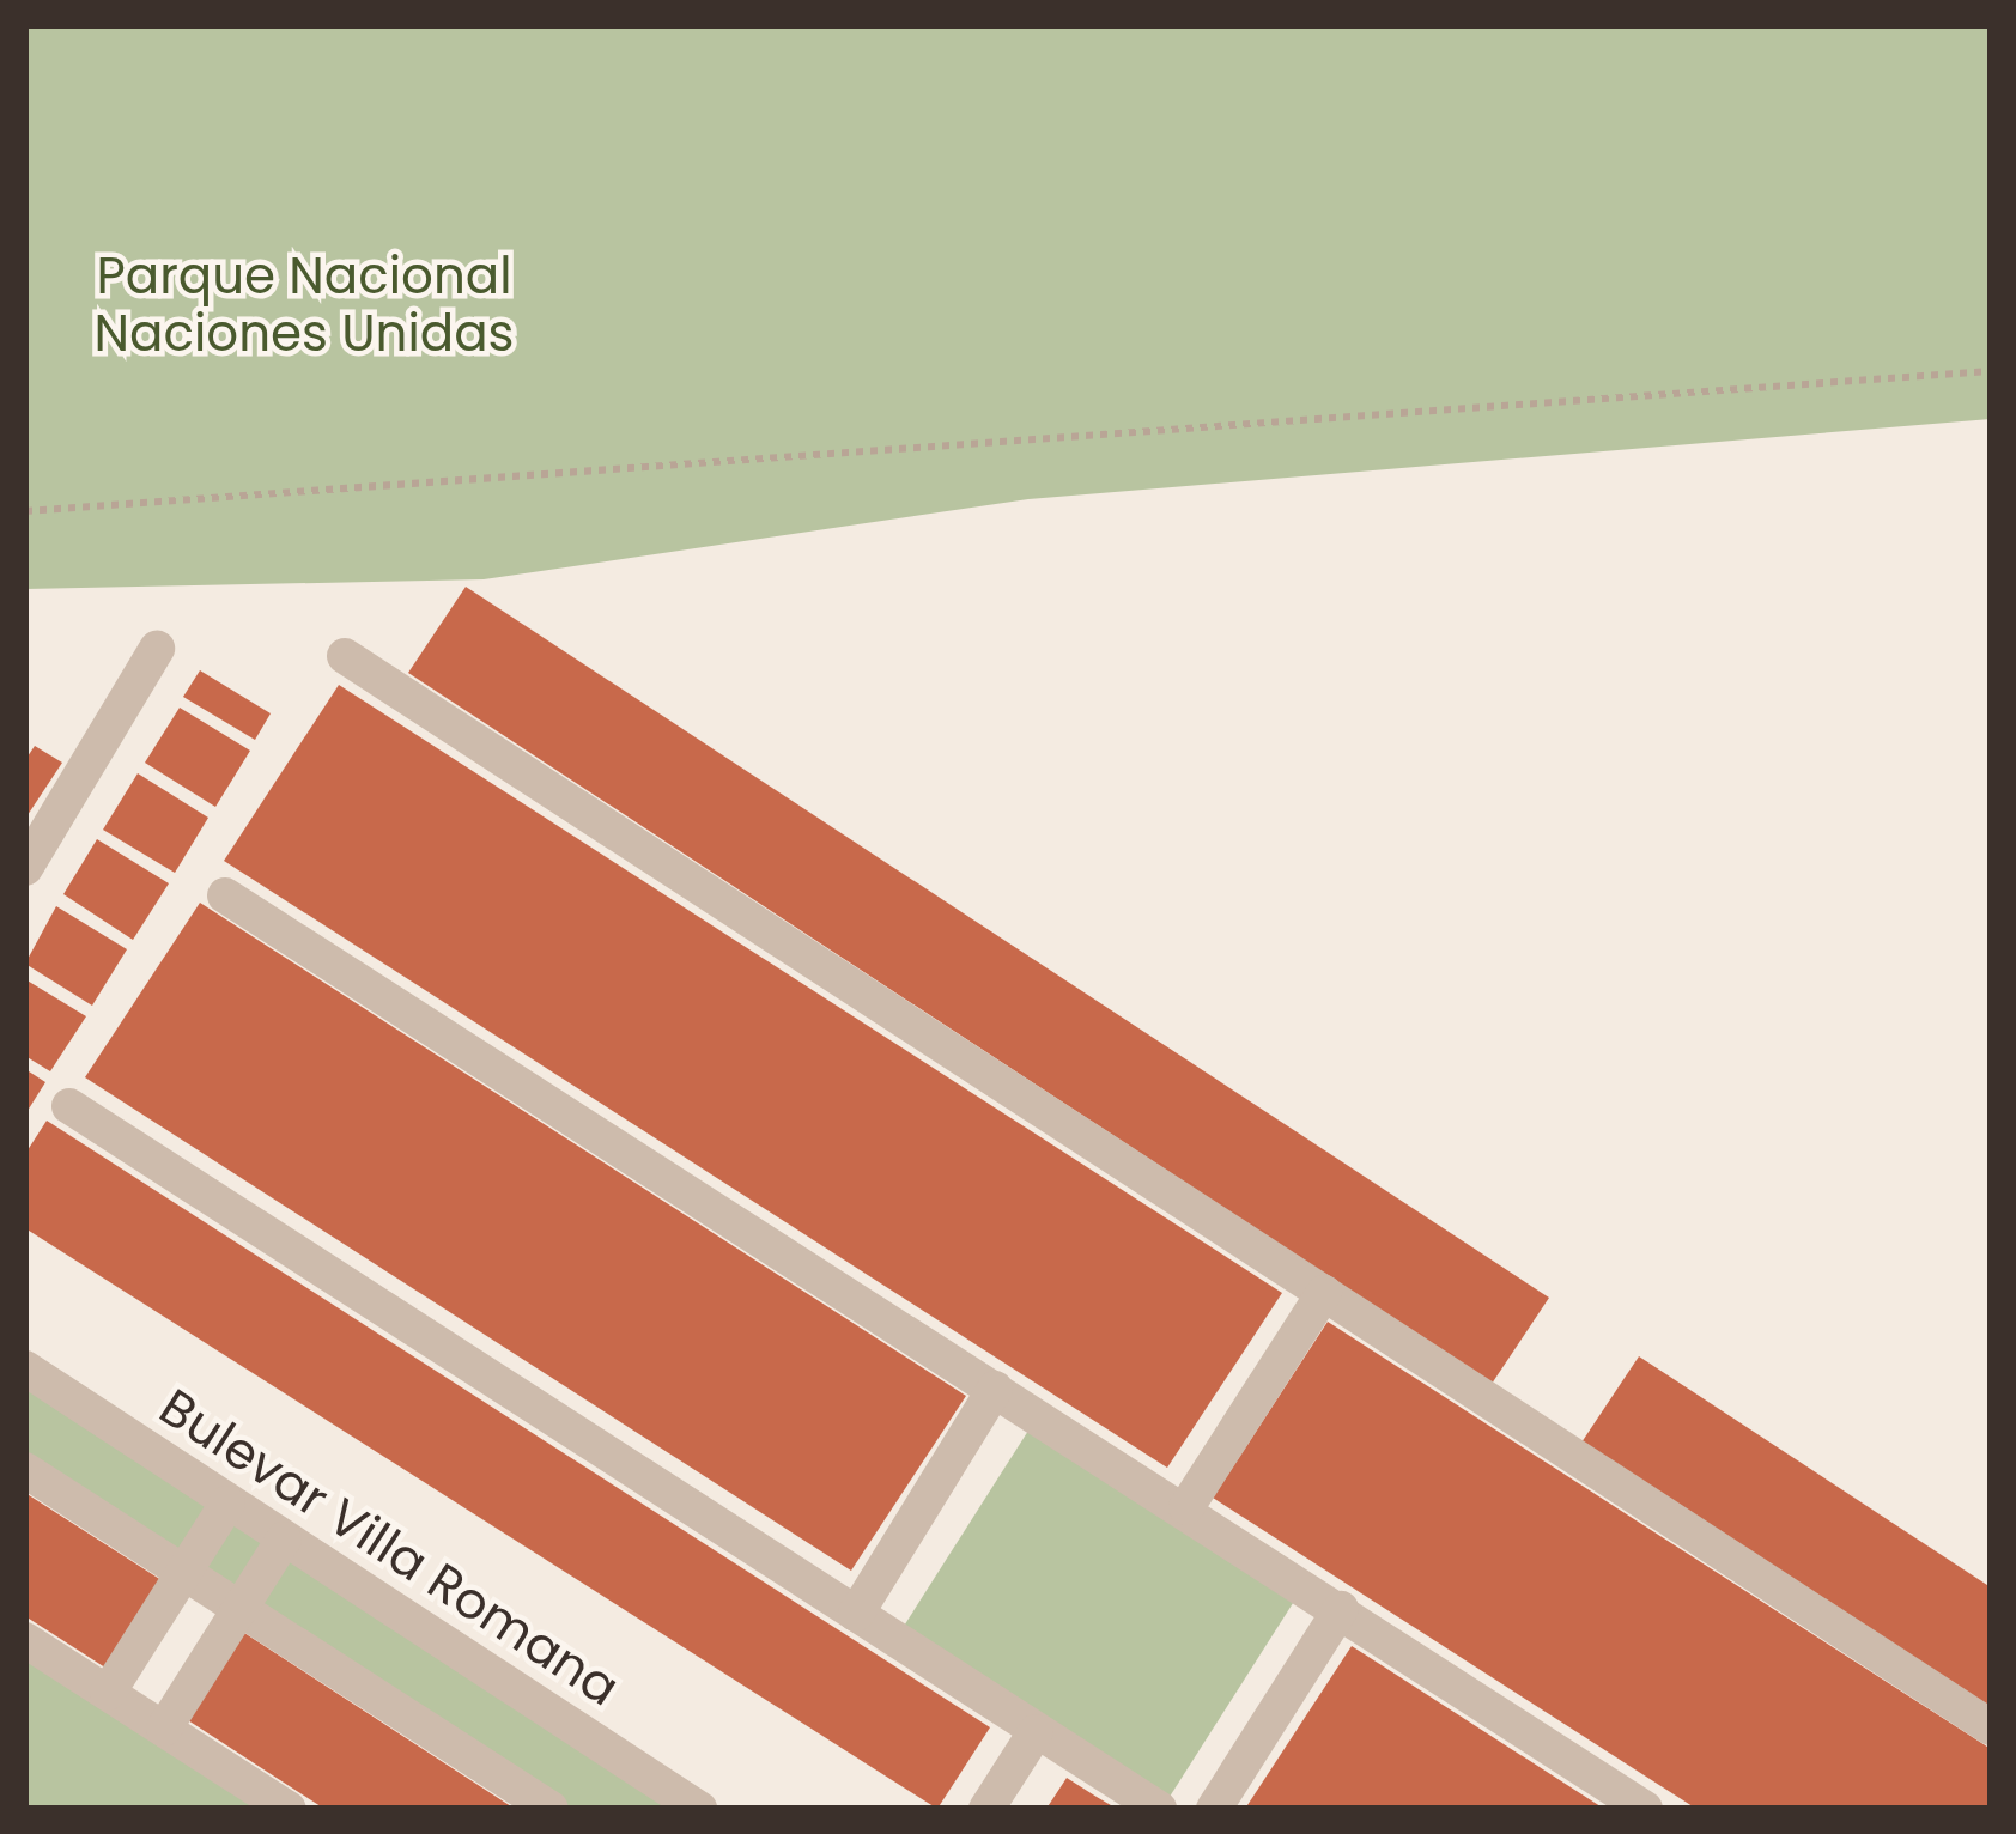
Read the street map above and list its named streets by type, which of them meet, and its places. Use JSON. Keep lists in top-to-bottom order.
{
  "streets": {
    "street": ["Bulevar Villa Romana"]
  },
  "parks": ["Parque Nacional Naciones Unidas"]
}
